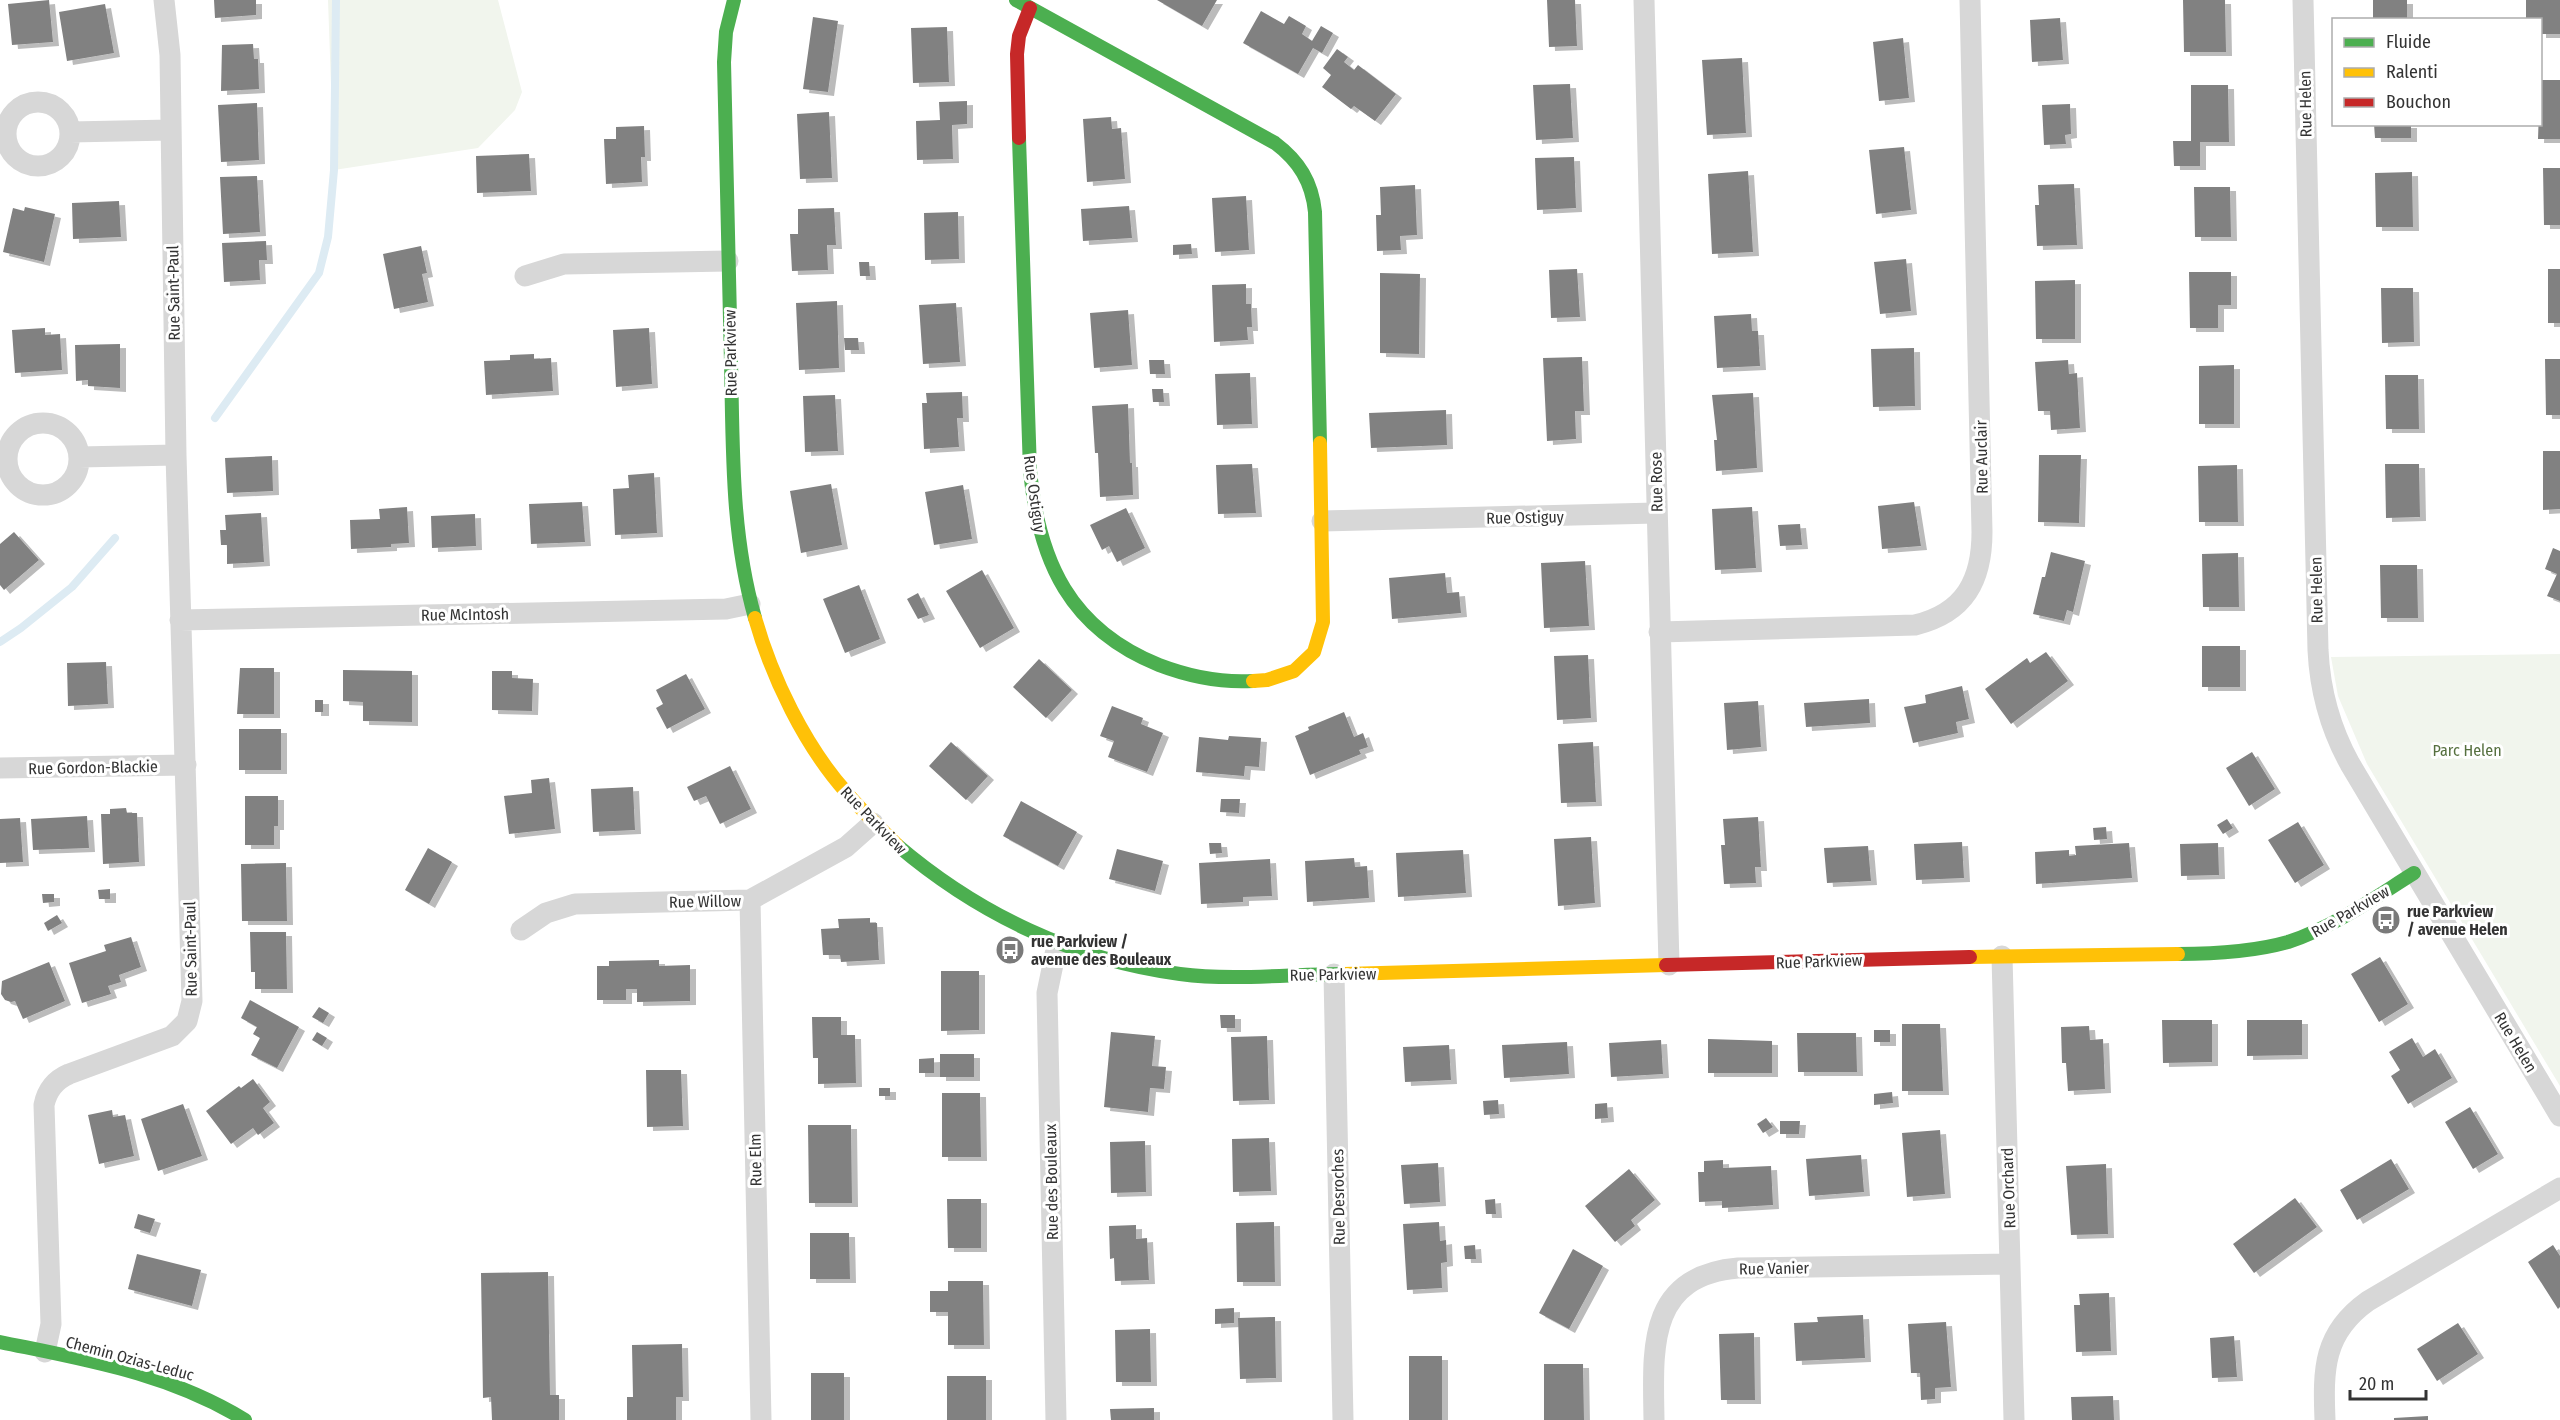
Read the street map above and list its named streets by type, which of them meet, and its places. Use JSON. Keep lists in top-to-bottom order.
{
  "streets": {
    "street": [
      "Rue Helen",
      "Rue Saint-Paul",
      "Rue Parkview",
      "Rue Auclair",
      "Rue Rose",
      "Rue Ostiguy",
      "Rue McIntosh",
      "Rue Gordon-Blackie",
      "Rue Willow",
      "Rue Elm",
      "Rue des Bouleaux",
      "Rue Orchard",
      "Rue Desroches",
      "Rue Vanier",
      "Chemin Ozias-Leduc"
    ]
  },
  "crossings": [
    ["Rue Helen", "Rue Parkview"],
    ["Rue Saint-Paul", "Rue McIntosh"],
    ["Rue Saint-Paul", "Rue Gordon-Blackie"],
    ["Rue Saint-Paul", "Chemin Ozias-Leduc"],
    ["Rue Parkview", "Rue Rose"],
    ["Rue Parkview", "Rue McIntosh"],
    ["Rue Parkview", "Rue Willow"],
    ["Rue Parkview", "Rue des Bouleaux"],
    ["Rue Parkview", "Rue Orchard"],
    ["Rue Parkview", "Rue Desroches"],
    ["Rue Auclair", "Rue Rose"],
    ["Rue Rose", "Rue Ostiguy"],
    ["Rue Willow", "Rue Elm"],
    ["Rue Orchard", "Rue Vanier"]
  ],
  "parks": ["Parc Helen"],
  "places": {
    "bus stop": ["rue Parkview / avenue Helen", "rue Parkview / avenue des Bouleaux"]
  },
  "legend": ["Fluide", "Ralenti", "Bouchon"],
  "scale_bar": "20 m"
}
